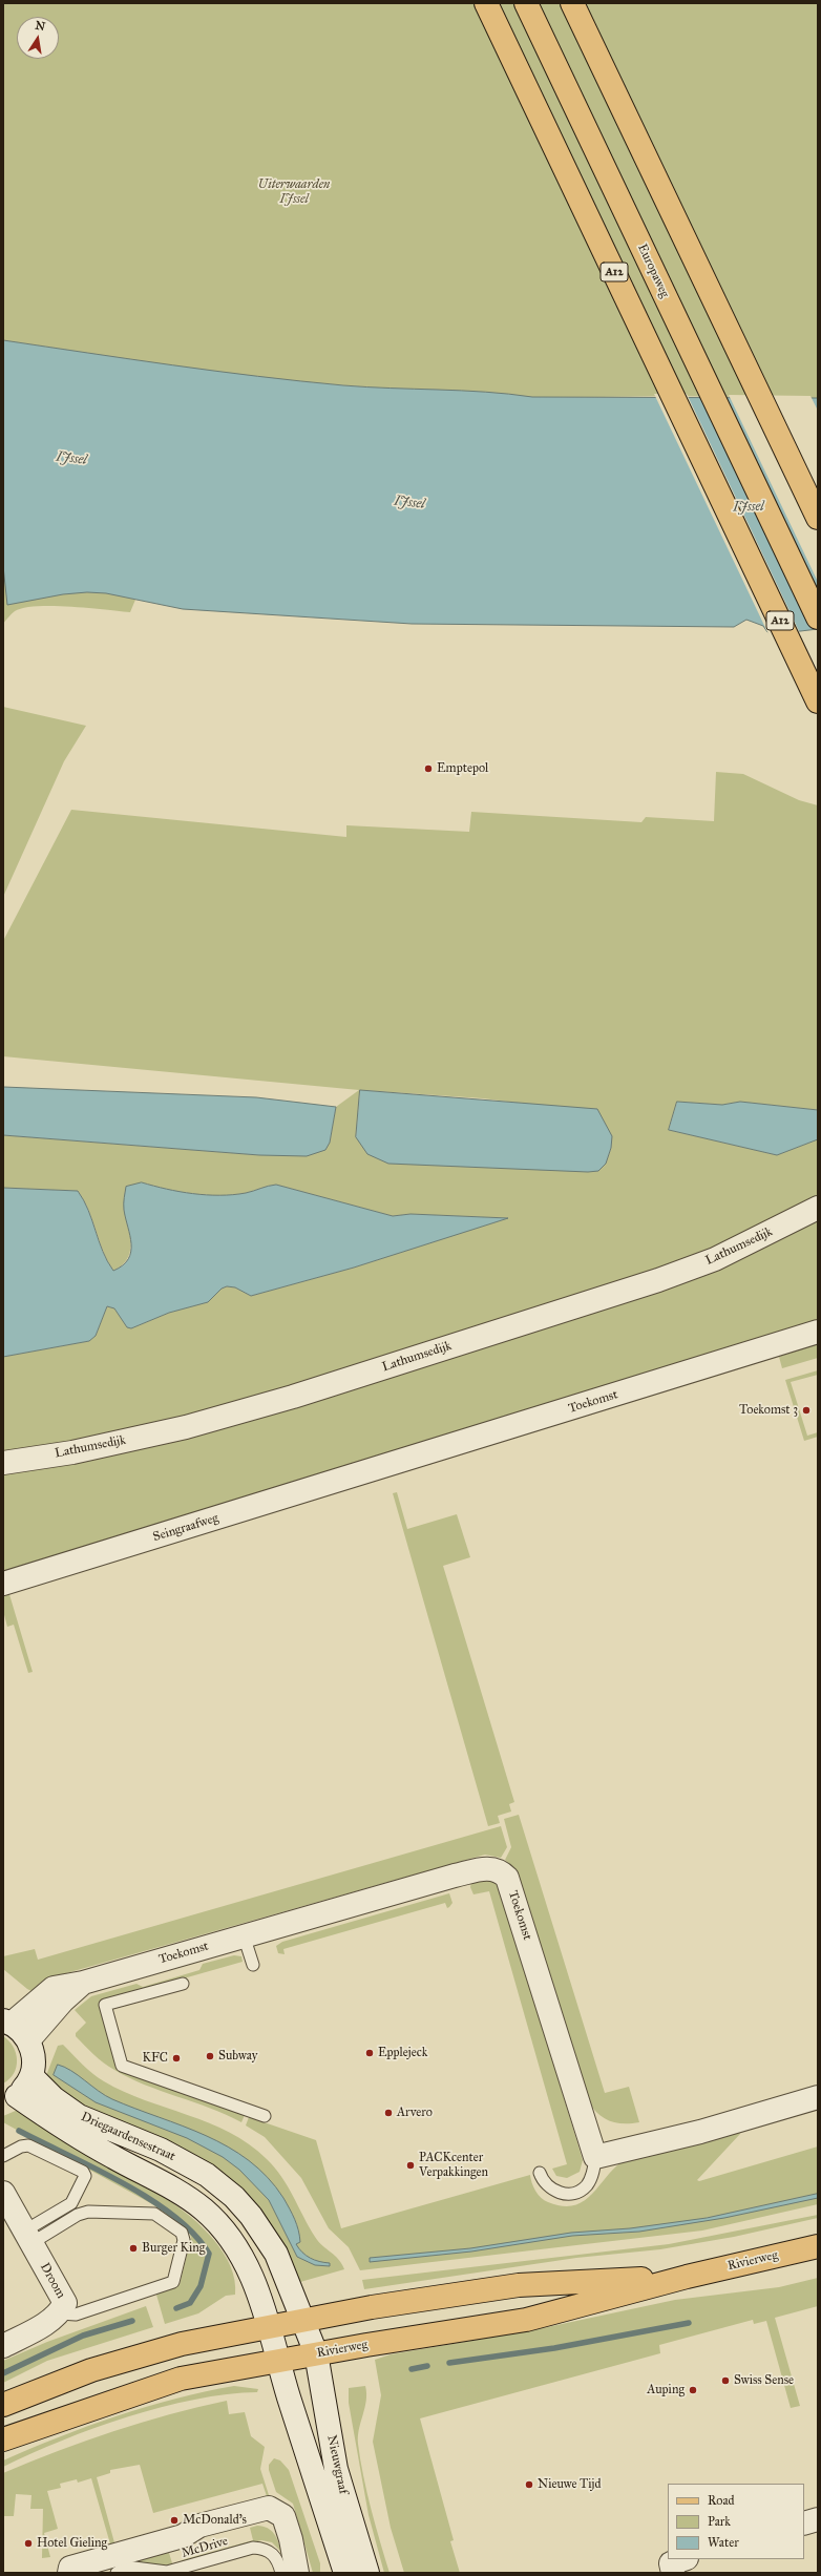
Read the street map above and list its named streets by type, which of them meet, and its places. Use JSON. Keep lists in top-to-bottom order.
{
  "streets": {
    "main road": ["Europaweg", "A12", "Rivierweg"],
    "street": [
      "Lathumsedijk",
      "Toekomst",
      "Seingraafweg",
      "Driegaardensestraat",
      "Droom",
      "Nieuwgraaf"
    ],
    "lane": ["McDrive"]
  },
  "crossings": [
    ["Toekomst", "Seingraafweg"],
    ["Driegaardensestraat", "Rivierweg"],
    ["Driegaardensestraat", "Nieuwgraaf"],
    ["Rivierweg", "Nieuwgraaf"]
  ],
  "water": ["IJssel"],
  "parks": ["Uiterwaarden IJssel"],
  "places": [
    "Emptepol",
    "Toekomst 3",
    "Epplejeck",
    "Subway",
    "KFC",
    "Arvero",
    "PACKcenter Verpakkingen",
    "Burger King",
    "Swiss Sense",
    "Auping",
    "Nieuwe Tijd",
    "McDonald's",
    "Hotel Gieling"
  ],
  "legend": ["Road", "Park", "Water"],
  "north": "top"
}
